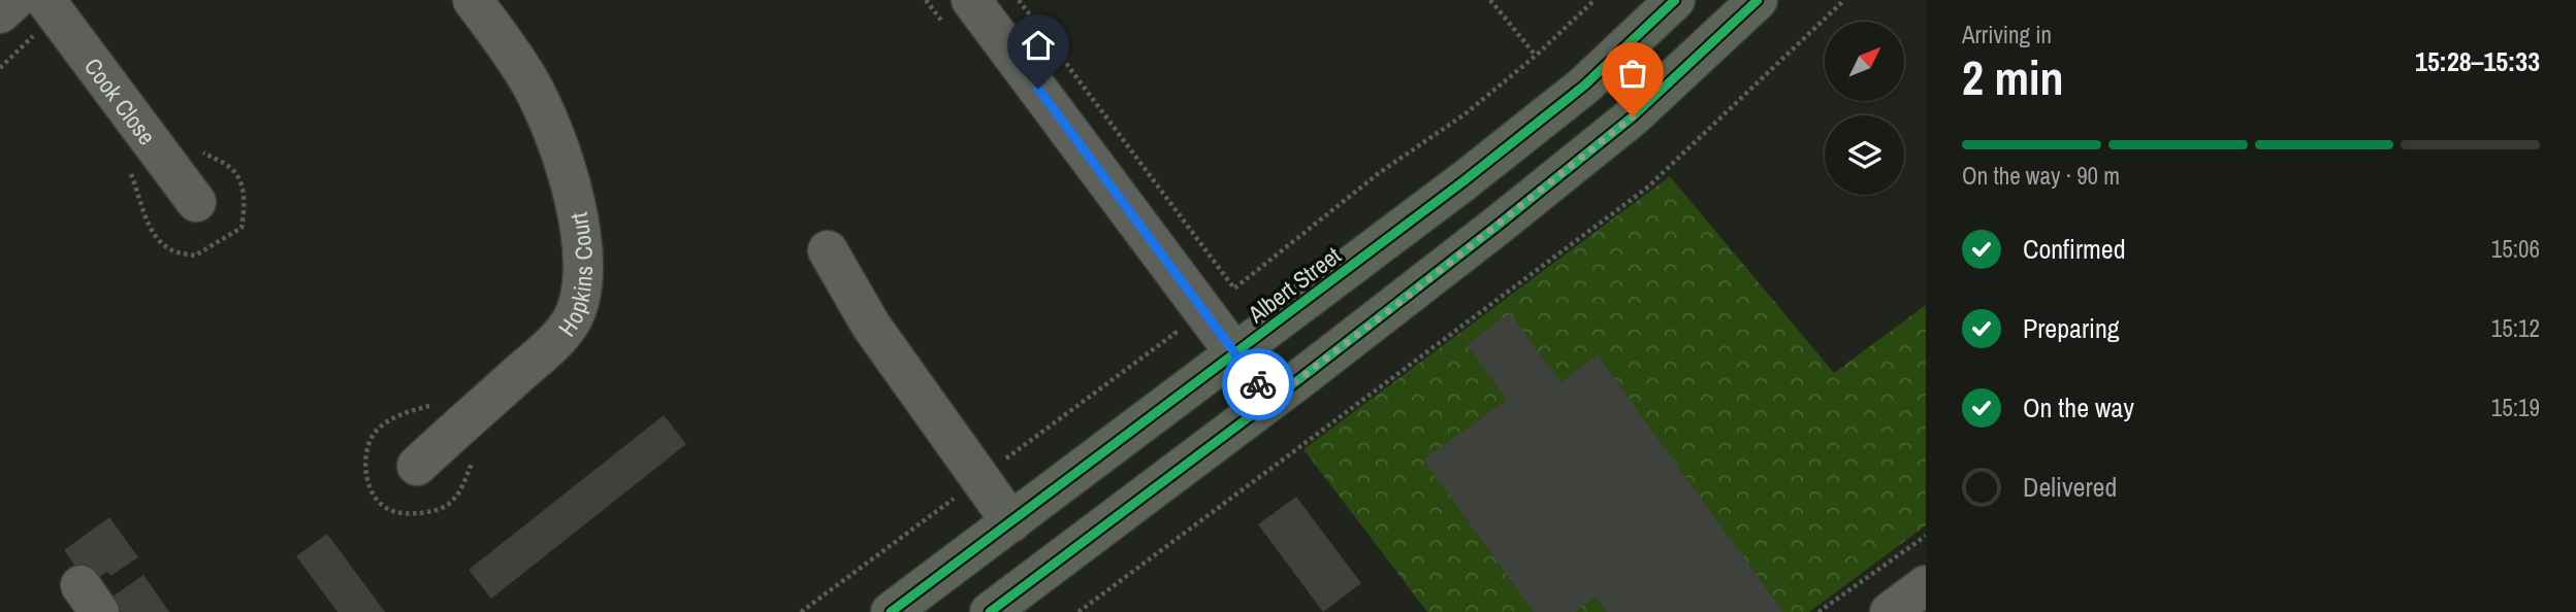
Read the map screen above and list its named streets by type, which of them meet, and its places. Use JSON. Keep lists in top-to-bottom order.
{
  "streets": {
    "highway": ["Albert Street"],
    "street": ["Cook Close", "Hopkins Court"]
  },
  "north": "top right",
  "page": {
    "heading": ["2 min", "Arriving in", "15:28–15:33"],
    "bar": "On the way · 90 m",
    "list": [
      ["Confirmed", "15:06"],
      ["Preparing", "15:12"],
      ["On the way", "15:19"],
      "Delivered"
    ]
  }
}
